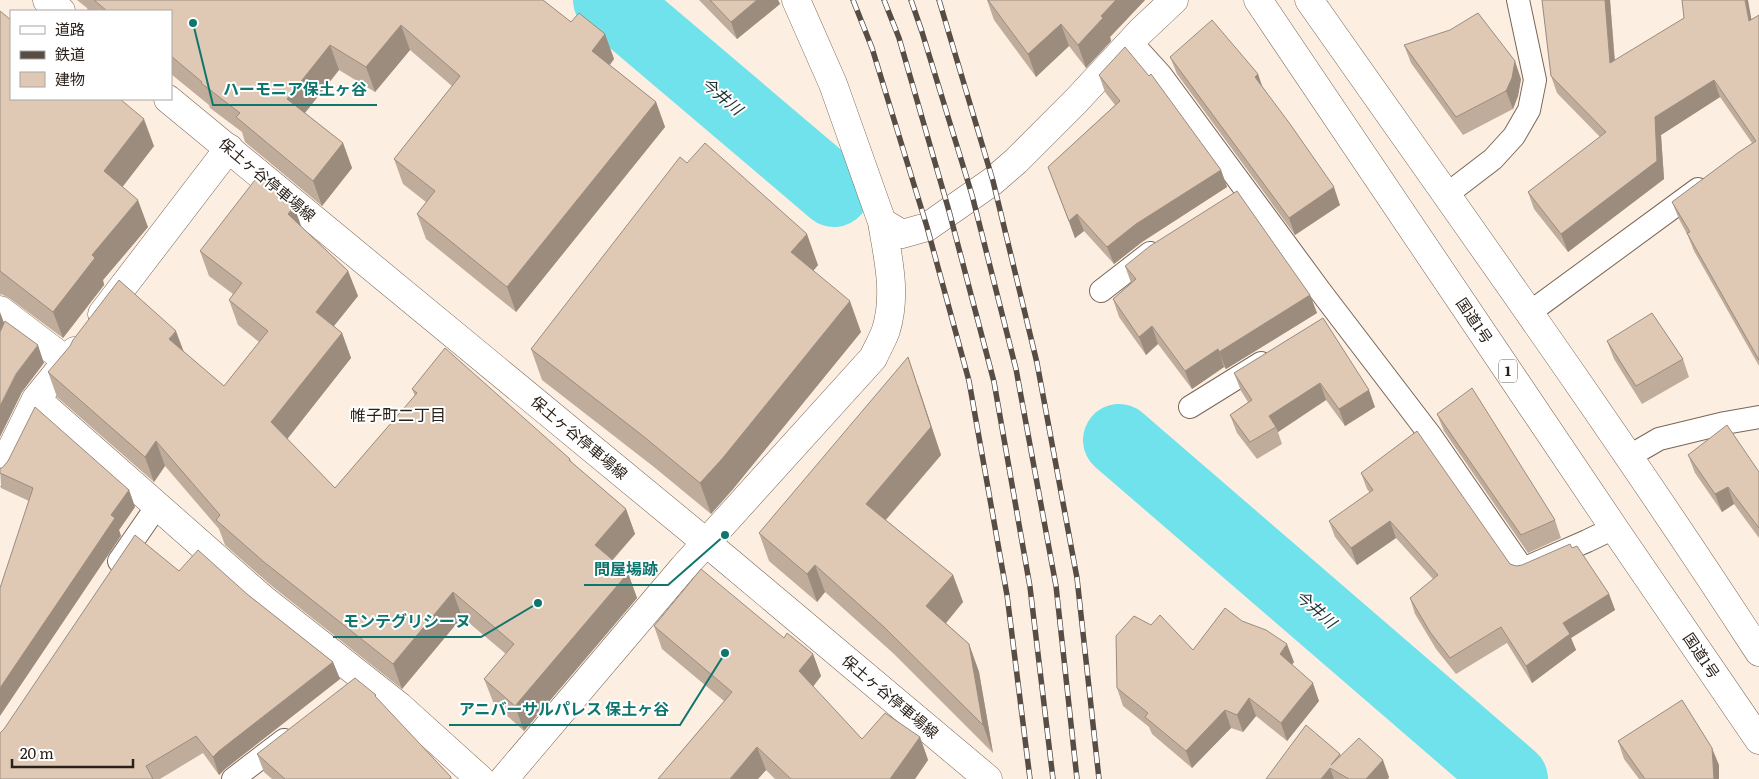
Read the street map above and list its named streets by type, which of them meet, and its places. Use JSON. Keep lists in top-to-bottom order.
{
  "streets": {
    "main road": ["保土ヶ谷停車場線", "国道1号", "1"]
  },
  "districts": ["帷子町二丁目"],
  "water": ["今井川"],
  "places": [
    "ハーモニア保土ヶ谷",
    "問屋場跡",
    "モンテグリシーヌ",
    "アニバーサルパレス 保土ヶ谷"
  ],
  "legend": ["道路", "鉄道", "建物"],
  "scale_bar": "20 m"
}
